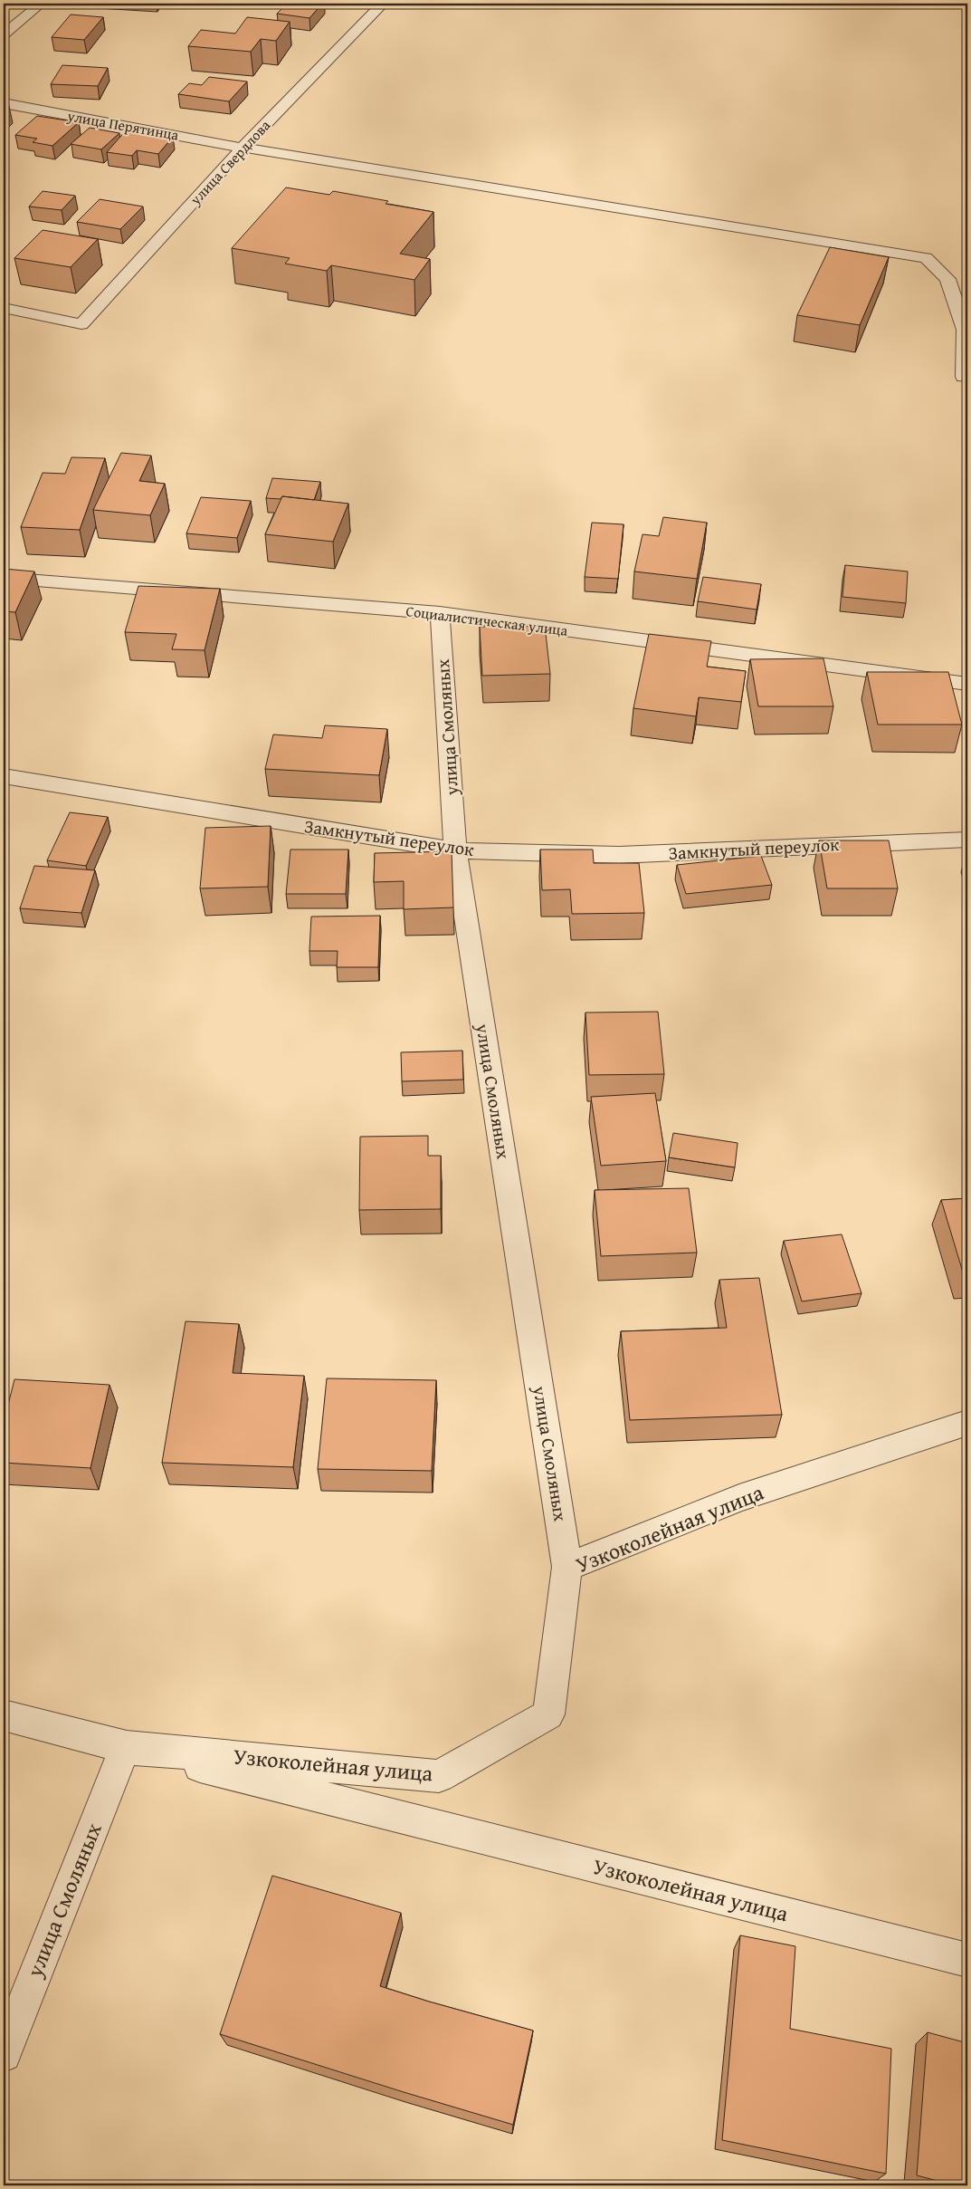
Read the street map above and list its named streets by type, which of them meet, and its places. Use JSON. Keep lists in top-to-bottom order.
{
  "streets": {
    "street": [
      "улица Перятинца",
      "улица Свердлова",
      "Социалистическая улица",
      "улица Смоляных",
      "Замкнутый переулок",
      "Узкоколейная улица"
    ]
  },
  "crossings": [
    ["улица Перятинца", "улица Свердлова"],
    ["Социалистическая улица", "улица Смоляных"],
    ["улица Смоляных", "Замкнутый переулок"],
    ["улица Смоляных", "Узкоколейная улица"]
  ]
}
